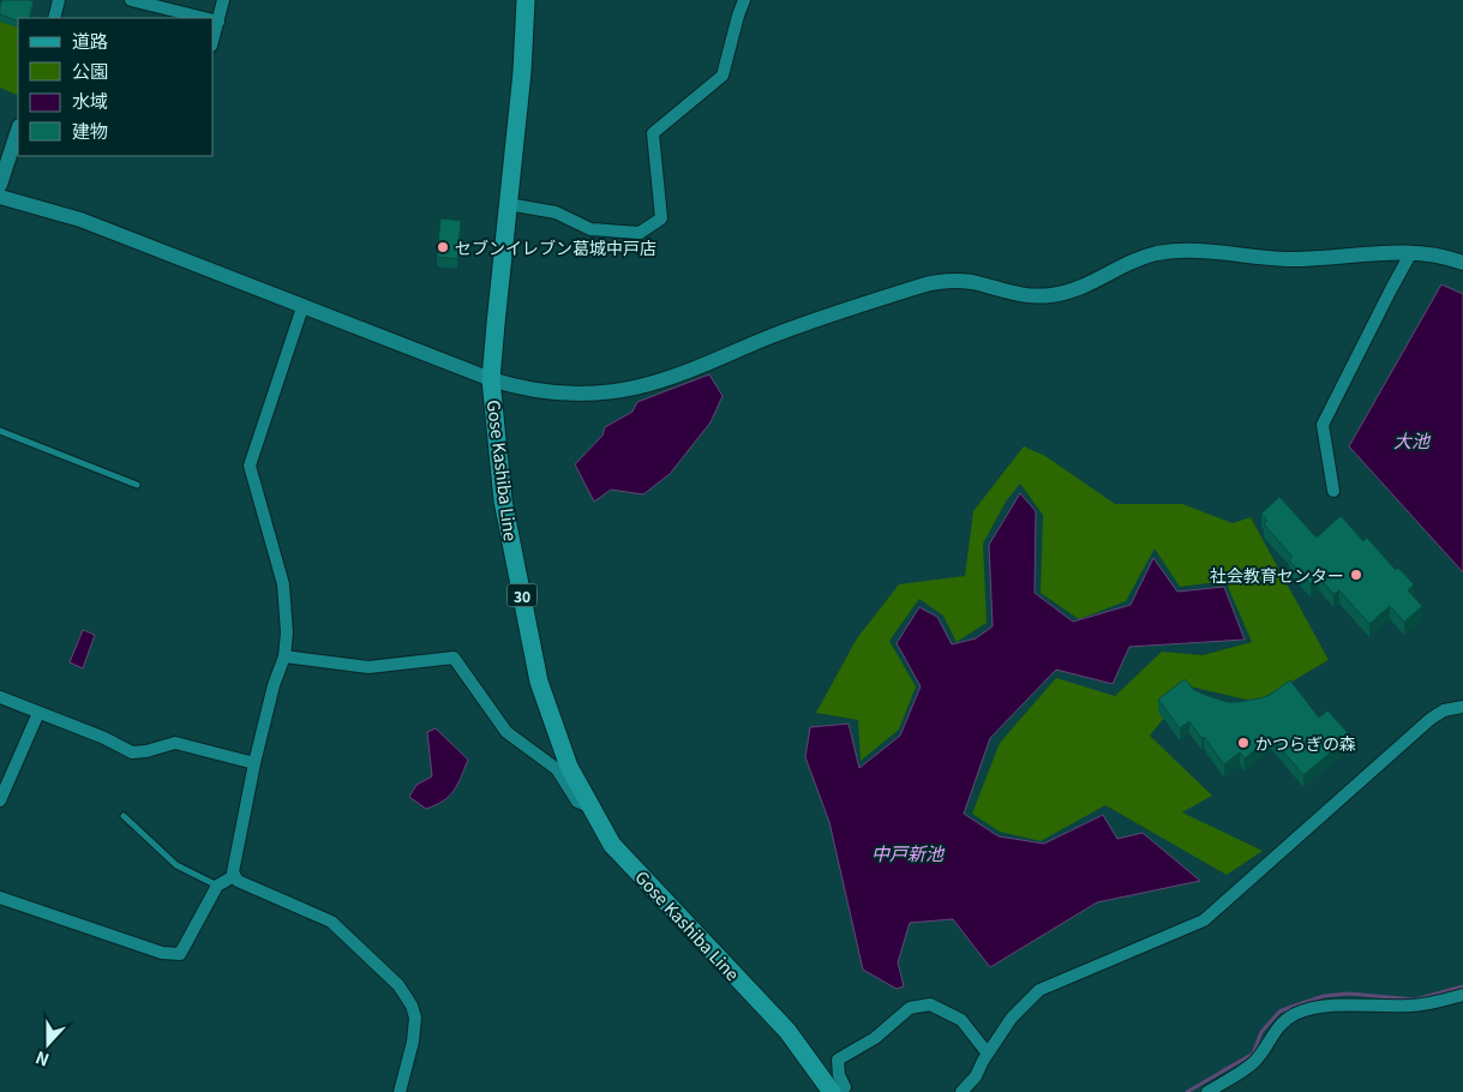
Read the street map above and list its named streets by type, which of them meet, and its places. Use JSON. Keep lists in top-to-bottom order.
{
  "streets": {
    "main road": ["Gose Kashiba Line", "30"]
  },
  "water": ["大池", "中戸新池"],
  "places": ["セブンイレブン葛城中戸店", "社会教育センター", "かつらぎの森"],
  "legend": [
    "道路",
    "公園",
    "水域",
    "建物"
  ],
  "north": "bottom"
}
